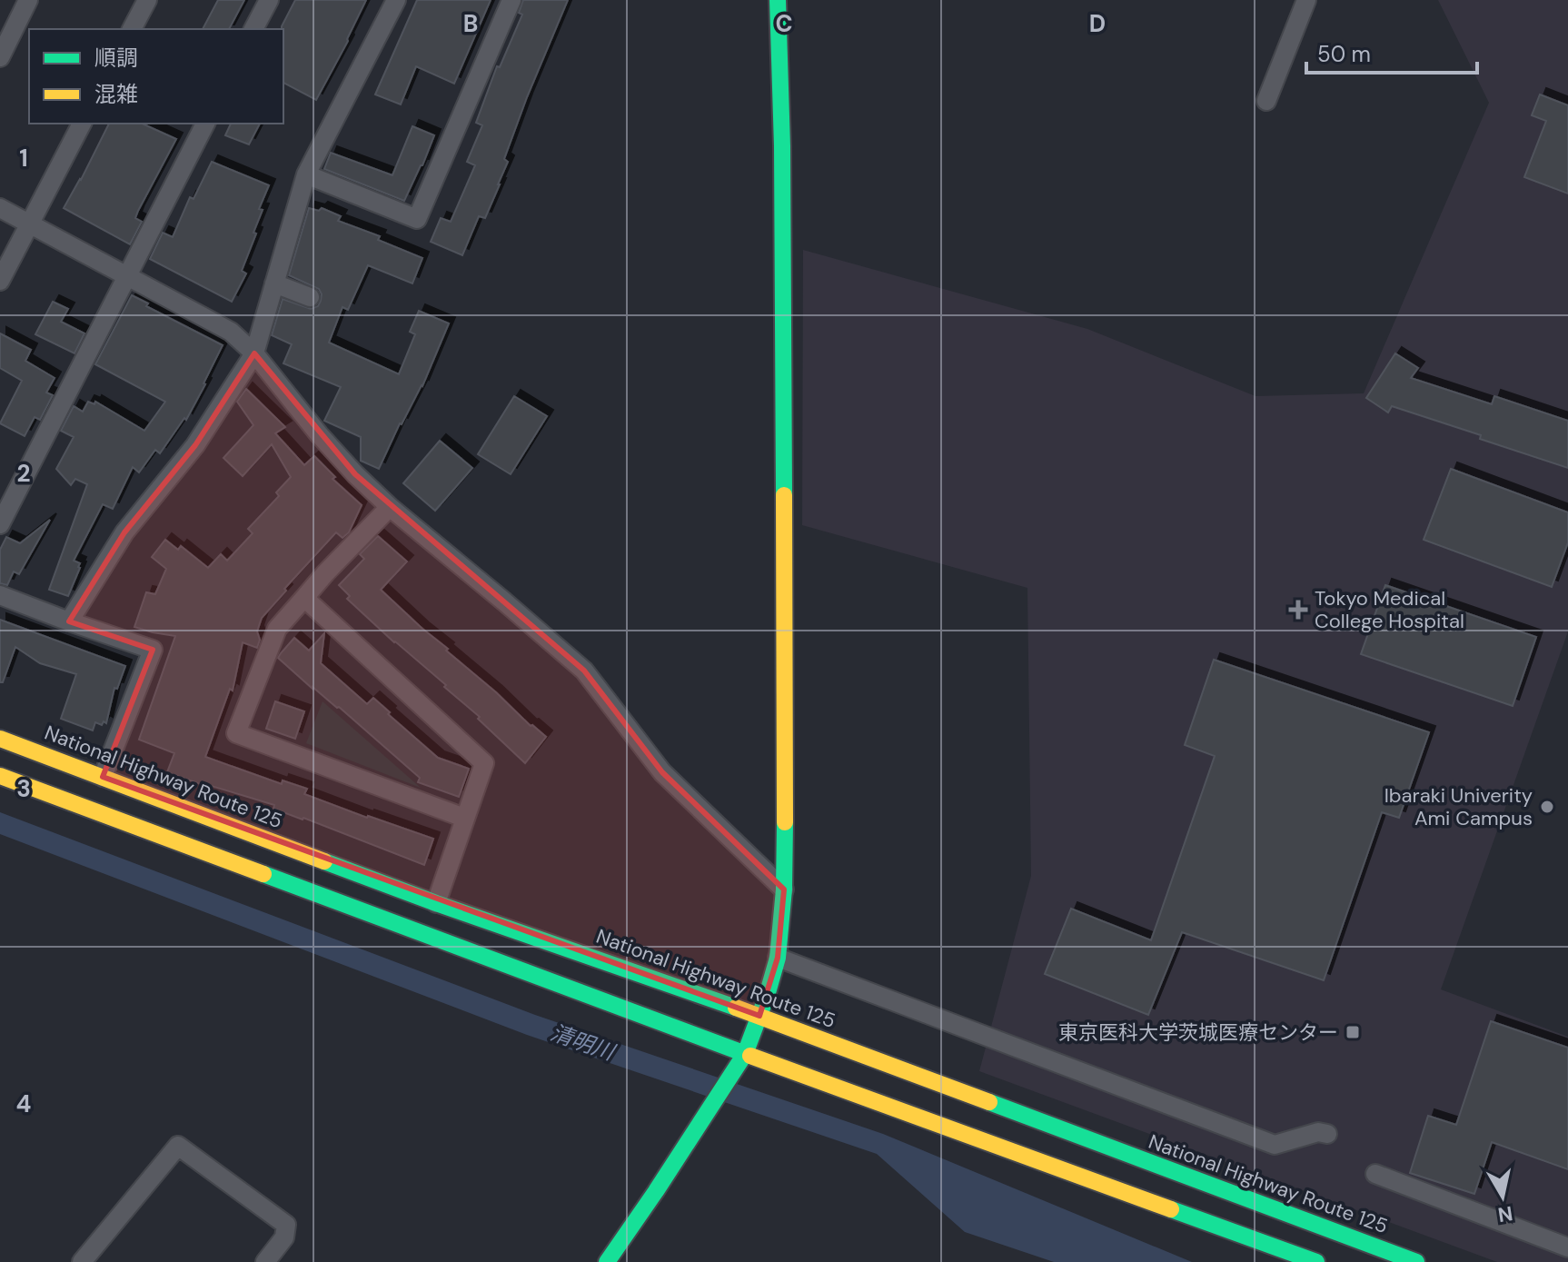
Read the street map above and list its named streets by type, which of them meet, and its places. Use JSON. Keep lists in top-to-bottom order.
{
  "streets": {
    "main road": ["National Highway Route 125"]
  },
  "water": ["清明川"],
  "places": {
    "health": ["Tokyo Medical College Hospital"],
    "other": ["Ibaraki Univerity Ami Campus"],
    "transit": ["東京医科大学茨城医療センター"]
  },
  "legend": ["順調", "混雑"],
  "scale_bar": "50 m",
  "north": "bottom",
  "grid": {
    "columns": ["B", "C", "D"],
    "rows": [
      "1",
      "2",
      "3",
      "4"
    ]
  }
}
